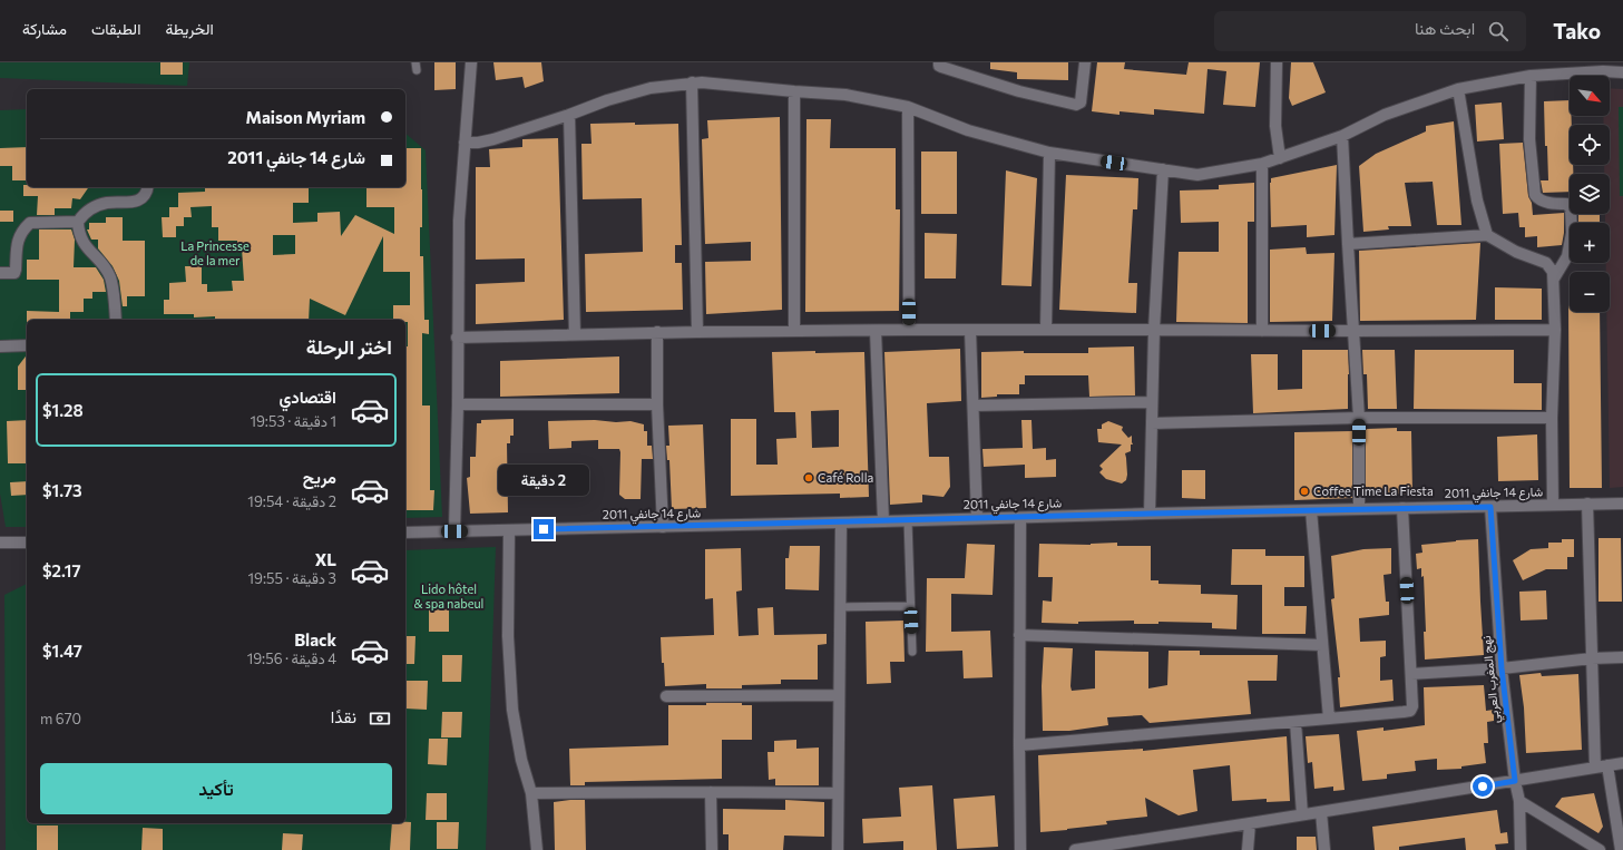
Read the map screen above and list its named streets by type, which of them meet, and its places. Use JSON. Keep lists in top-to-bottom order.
{
  "streets": {
    "street": ["شارع 14 جانفي 2011", "نهج المغرب العربي"]
  },
  "crossings": [
    ["شارع 14 جانفي 2011", "نهج المغرب العربي"]
  ],
  "parks": ["La Princesse de la mer", "Lido hôtel & spa nabeul"],
  "places": ["Café Rolla", "Coffee Time La Fiesta"],
  "north": "bottom right",
  "page": {
    "header": "Tako",
    "search": "ابحث هنا",
    "nav": ["الخريطة", "الطبقات", "مشاركة"],
    "map_buttons": ["+", "−"],
    "banner": ["Maison Myriam", "شارع 14 جانفي 2011"],
    "heading": "اختر الرحلة",
    "list": [
      {
        "name": "اقتصادي",
        "note": "1 دقيقة · 19:53",
        "value": "$1.28"
      },
      {
        "name": "مريح",
        "note": "2 دقيقة · 19:54",
        "value": "$1.73"
      },
      {
        "name": "XL",
        "note": "3 دقيقة · 19:55",
        "value": "$2.17"
      },
      {
        "name": "Black",
        "note": "4 دقيقة · 19:56",
        "value": "$1.47"
      }
    ],
    "bubble": "2 دقيقة",
    "pay": ["نقدًا", "670 m"],
    "buttons": "تأكيد"
  }
}
